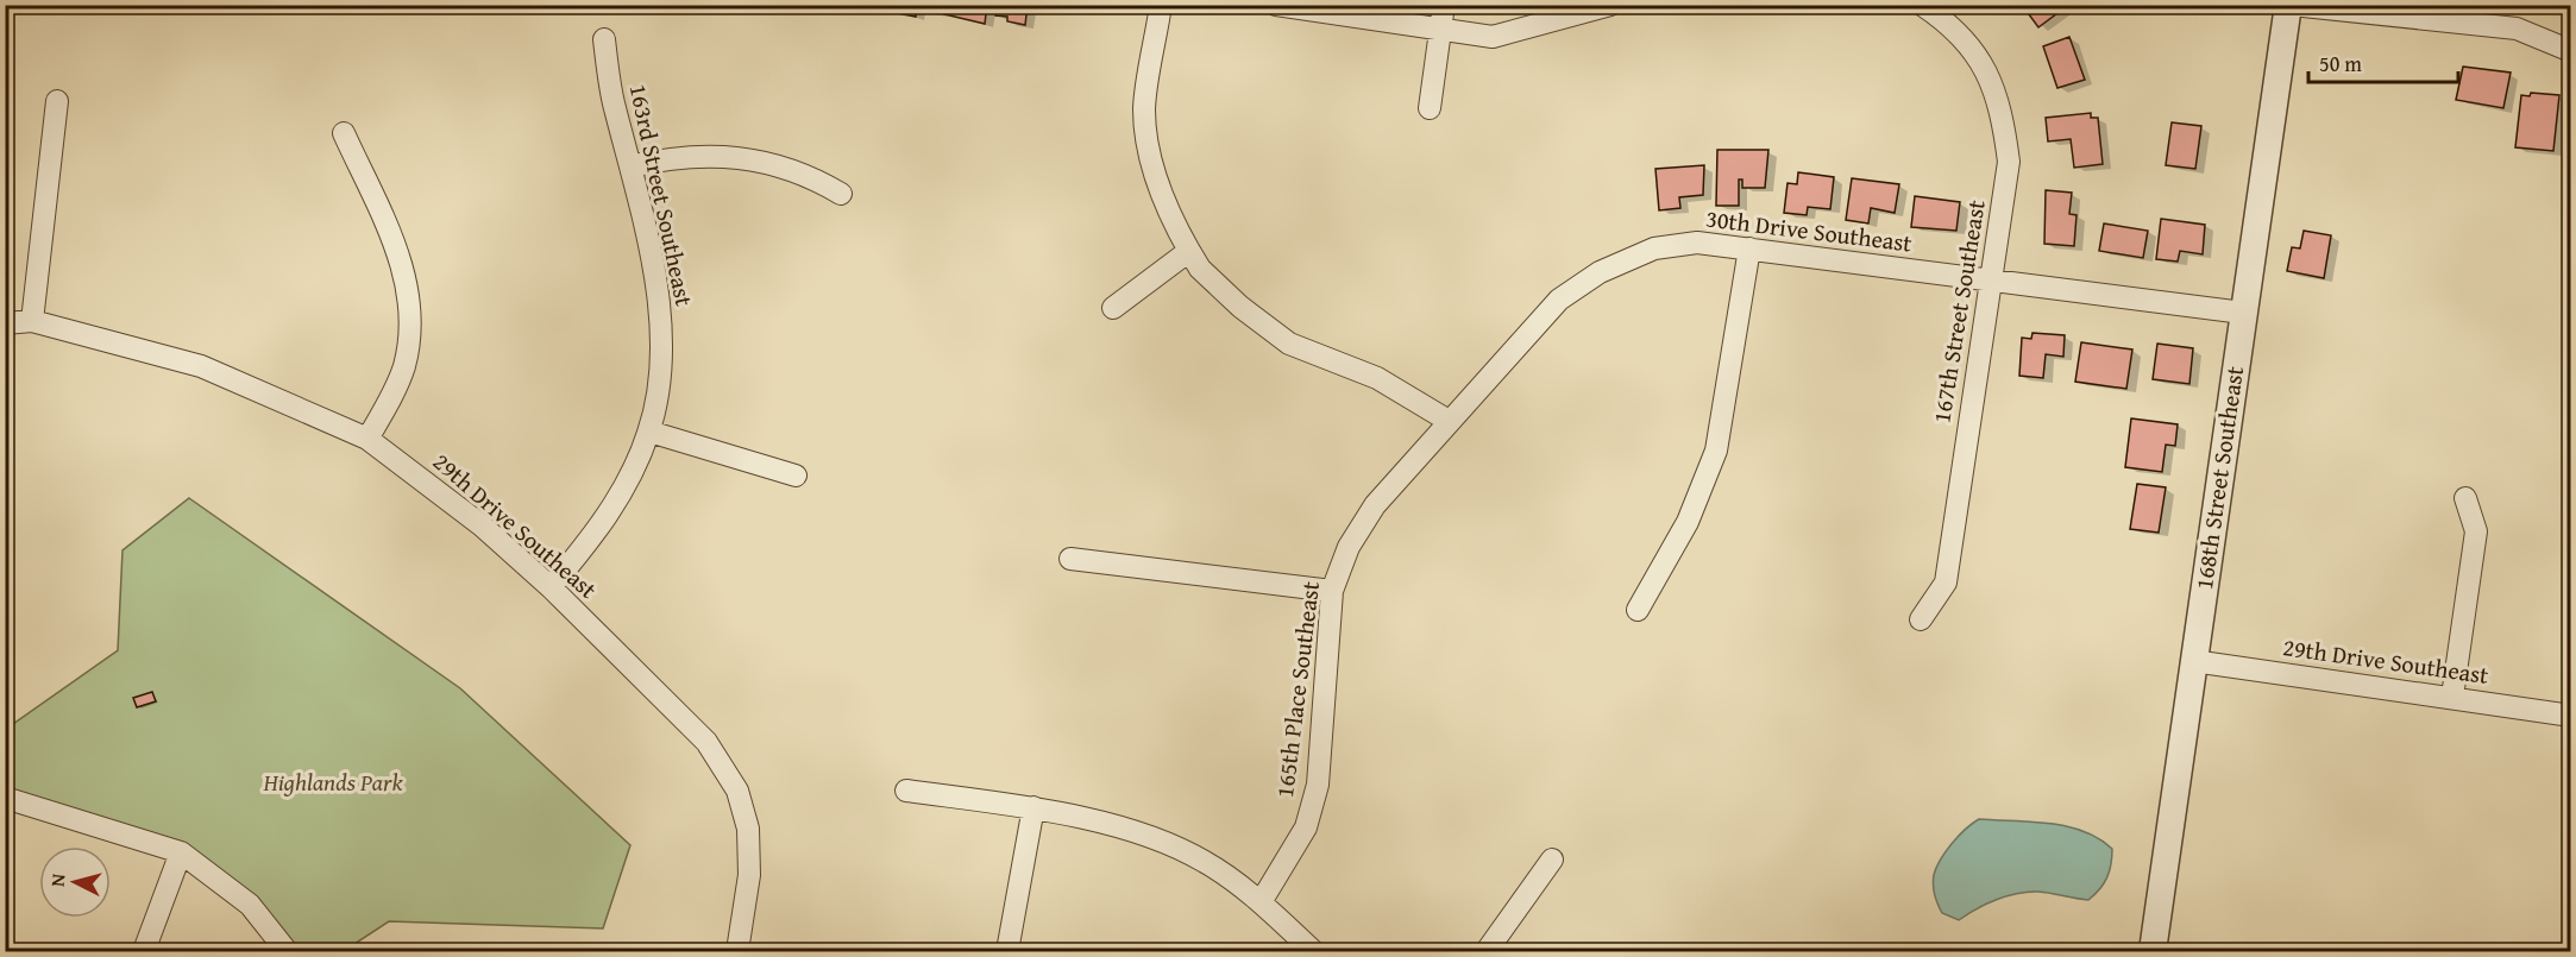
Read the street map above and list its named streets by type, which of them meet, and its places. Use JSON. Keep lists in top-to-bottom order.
{
  "streets": {
    "street": [
      "163rd Street Southeast",
      "30th Drive Southeast",
      "167th Street Southeast",
      "168th Street Southeast",
      "29th Drive Southeast",
      "165th Place Southeast"
    ]
  },
  "crossings": [
    ["163rd Street Southeast", "29th Drive Southeast"],
    ["30th Drive Southeast", "167th Street Southeast"],
    ["30th Drive Southeast", "168th Street Southeast"],
    ["30th Drive Southeast", "165th Place Southeast"],
    ["168th Street Southeast", "29th Drive Southeast"]
  ],
  "parks": ["Highlands Park"],
  "scale_bar": "50 m",
  "north": "left"
}
